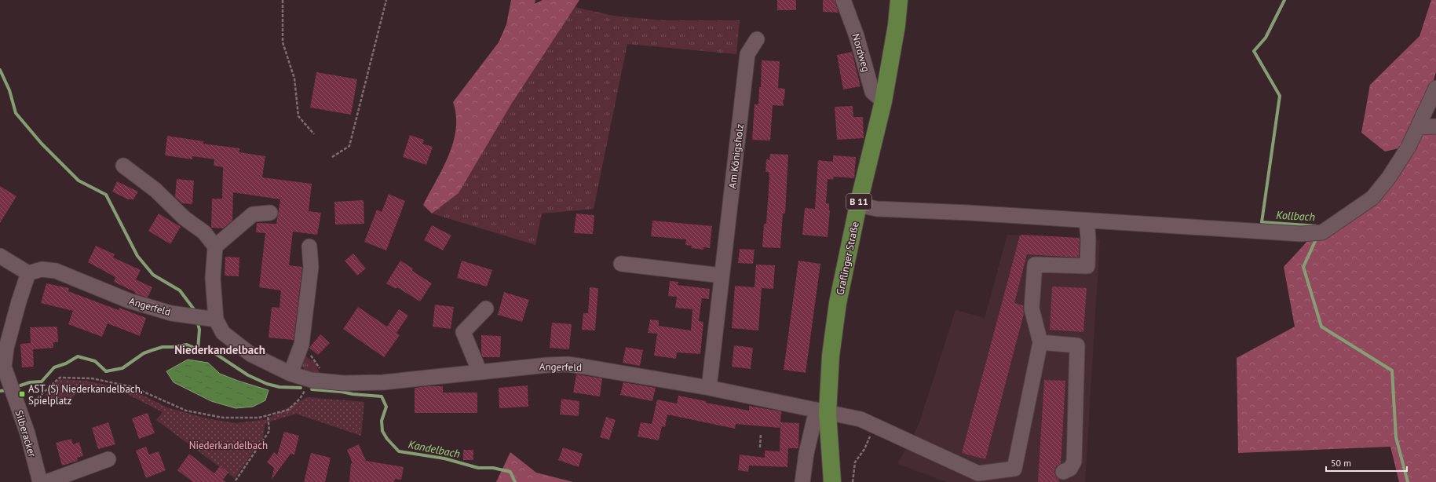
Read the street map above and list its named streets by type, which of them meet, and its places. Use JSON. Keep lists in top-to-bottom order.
{
  "streets": {
    "main road": ["B 11", "Graflinger Straße"],
    "street": [
      "Nordweg",
      "Am Königsholz",
      "Angerfeld",
      "Silberacker"
    ]
  },
  "crossings": [
    ["Nordweg", "Graflinger Straße"],
    ["Am Königsholz", "Angerfeld"],
    ["Graflinger Straße", "Angerfeld"],
    ["Angerfeld", "Silberacker"]
  ],
  "districts": ["Niederkandelbach"],
  "water": ["Kollbach", "Kandelbach"],
  "parks": ["Niederkandelbach"],
  "places": {
    "transit": ["AST (S) Niederkandelbach, Spielplatz"]
  },
  "scale_bar": "50 m"
}
